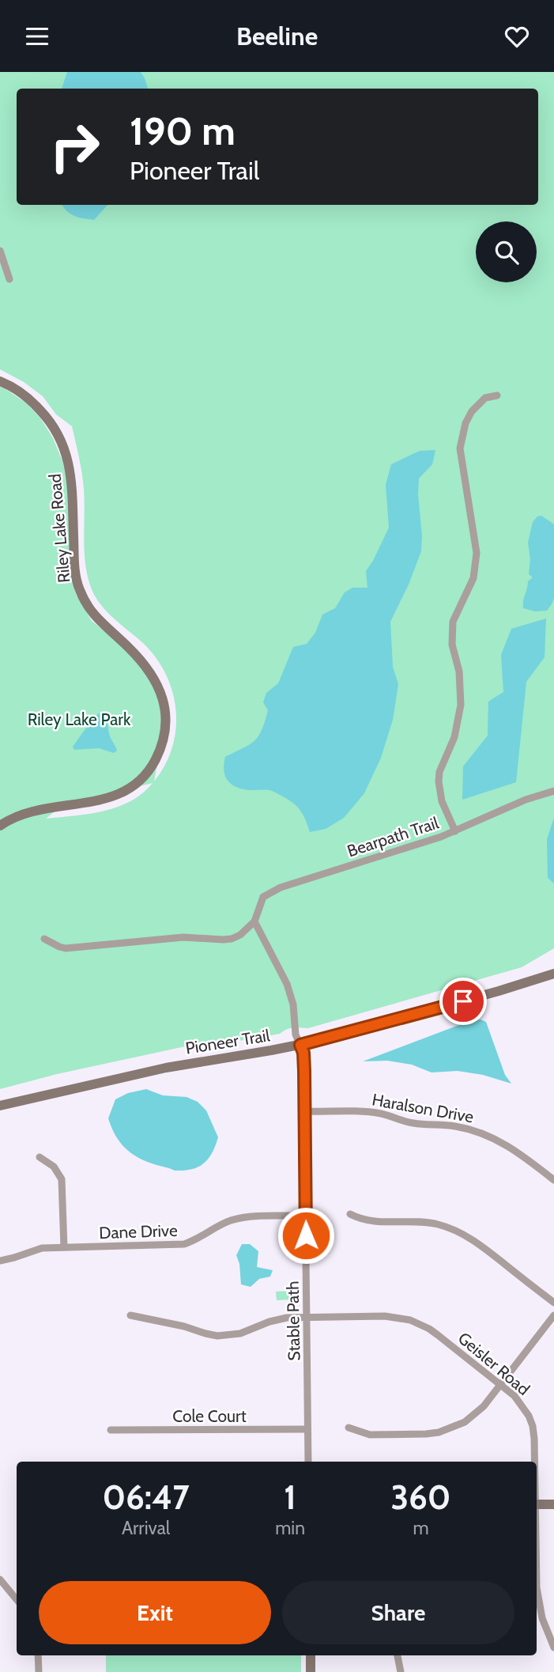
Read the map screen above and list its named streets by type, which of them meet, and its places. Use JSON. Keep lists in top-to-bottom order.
{
  "streets": {
    "street": [
      "Riley Lake Road",
      "Bearpath Trail",
      "Pioneer Trail",
      "Haralson Drive",
      "Dane Drive",
      "Stable Path",
      "Geisler Road",
      "Cole Court"
    ]
  },
  "crossings": [
    ["Pioneer Trail", "Stable Path"],
    ["Haralson Drive", "Stable Path"],
    ["Dane Drive", "Stable Path"],
    ["Stable Path", "Geisler Road"],
    ["Stable Path", "Cole Court"]
  ],
  "parks": ["Riley Lake Park"],
  "page": {
    "header": "Beeline",
    "turn": ["190 m", "Pioneer Trail"],
    "eta": [
      "06:47",
      "Arrival",
      "1",
      "min",
      "360",
      "m"
    ],
    "buttons": ["Exit", "Share"]
  }
}
